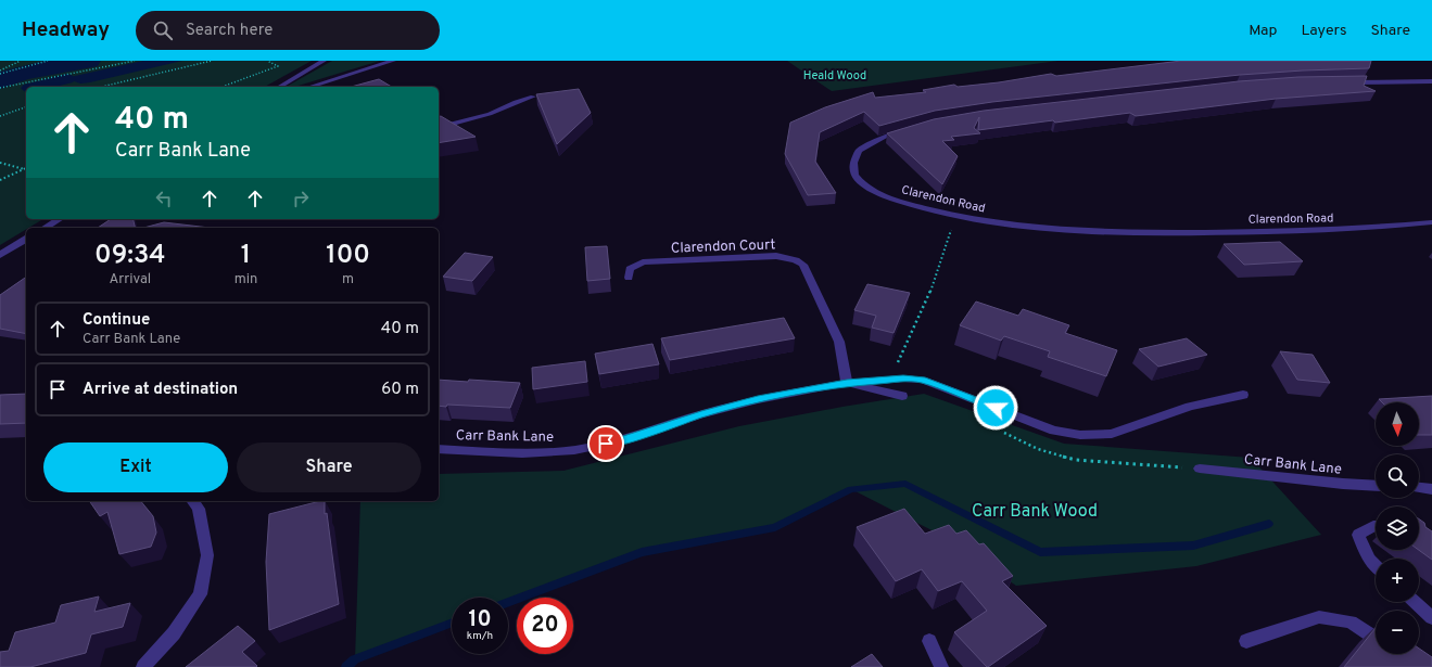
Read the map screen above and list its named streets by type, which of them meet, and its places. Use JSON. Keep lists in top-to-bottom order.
{
  "streets": {
    "street": ["Clarendon Road", "Clarendon Court", "Carr Bank Lane"]
  },
  "crossings": [
    ["Clarendon Court", "Carr Bank Lane"]
  ],
  "parks": ["Heald Wood", "Carr Bank Wood"],
  "north": "bottom",
  "page": {
    "header": "Headway",
    "search": "Search here",
    "nav": ["Map", "Layers", "Share"],
    "turn": ["40 m", "Carr Bank Lane"],
    "eta": [
      "09:34",
      "Arrival",
      "1",
      "min",
      "100",
      "m"
    ],
    "list": [
      {
        "name": "Continue",
        "note": "Carr Bank Lane",
        "value": "40 m"
      },
      {
        "name": "Arrive at destination",
        "value": "60 m"
      }
    ],
    "map_buttons": ["+", "−"],
    "buttons": ["Exit", "Share"],
    "speed": "10 km/h",
    "limit": "20"
  }
}
